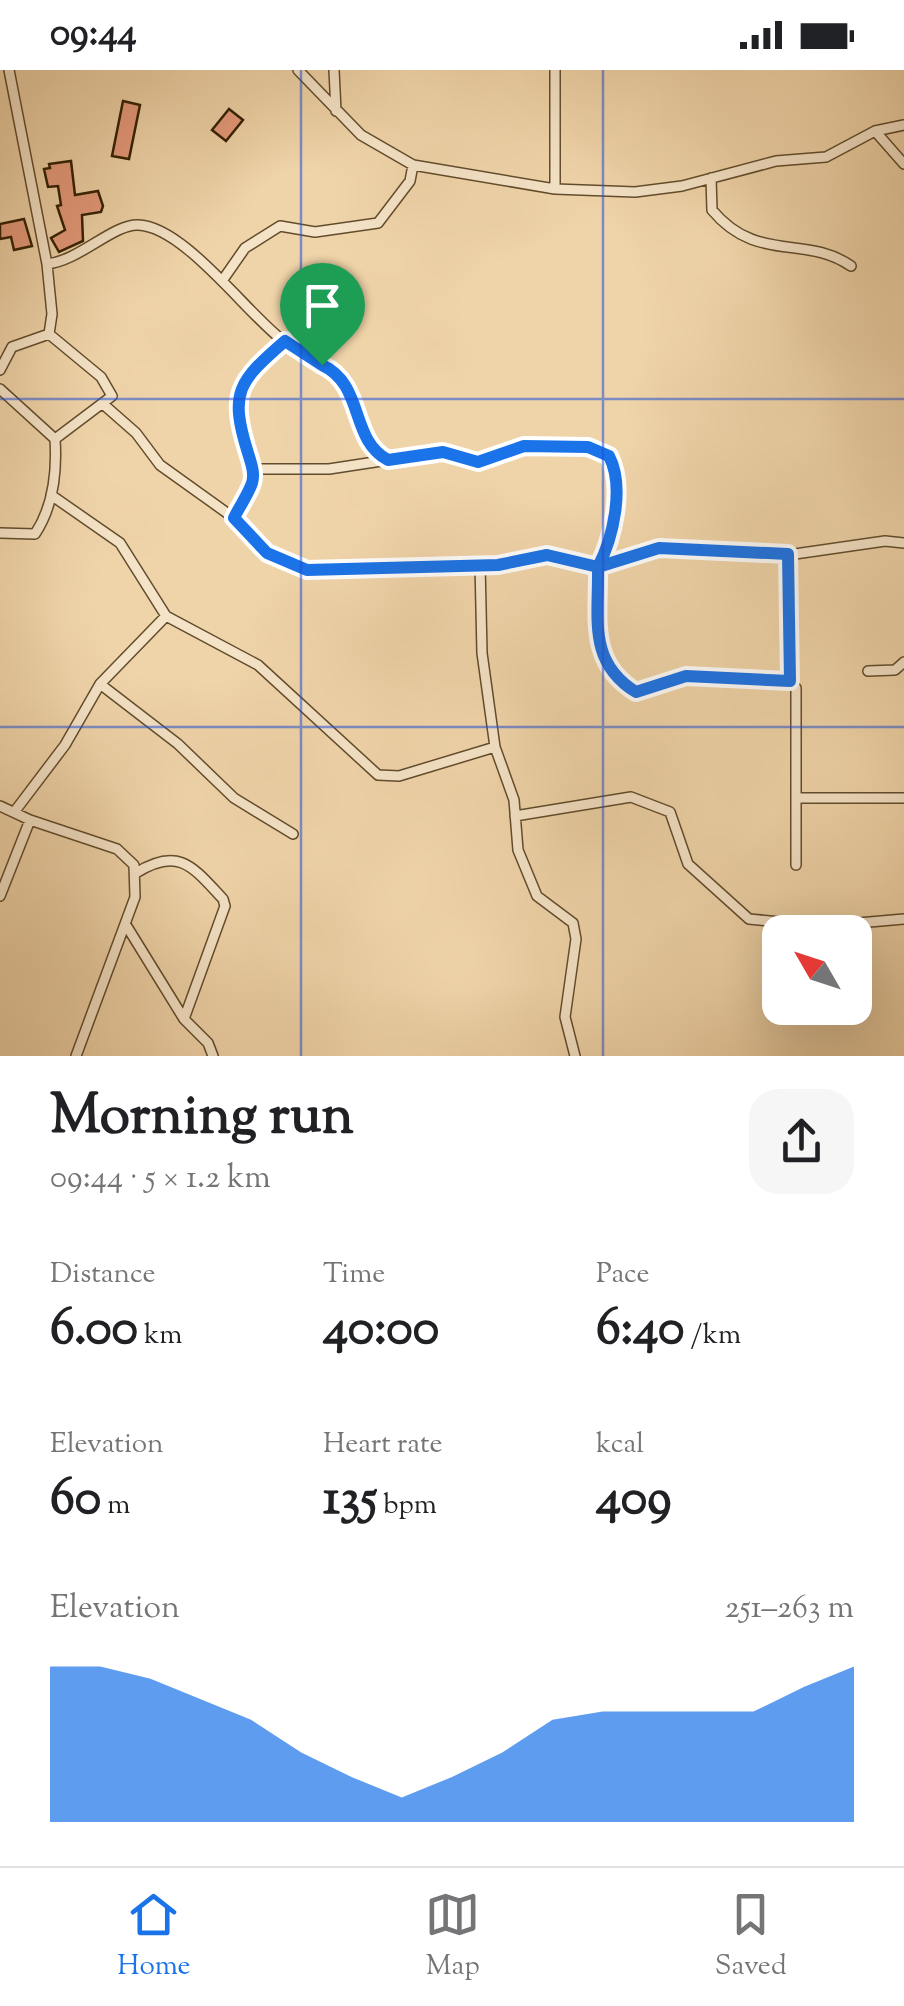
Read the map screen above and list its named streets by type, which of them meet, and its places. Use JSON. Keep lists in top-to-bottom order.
{
  "north": "top left",
  "page": {
    "status": "09:44",
    "heading": ["Morning run", "09:44 · 5 × 1.2 km"],
    "stats": [
      ["Distance", "6.00 km"],
      ["Time", "40:00"],
      ["Pace", "6:40 /km"],
      ["Elevation", "60 m"],
      ["Heart rate", "135 bpm"],
      ["kcal", "409"]
    ],
    "chart": ["Elevation", "251–263 m"],
    "tabs": ["Home", "Map", "Saved"]
  }
}
